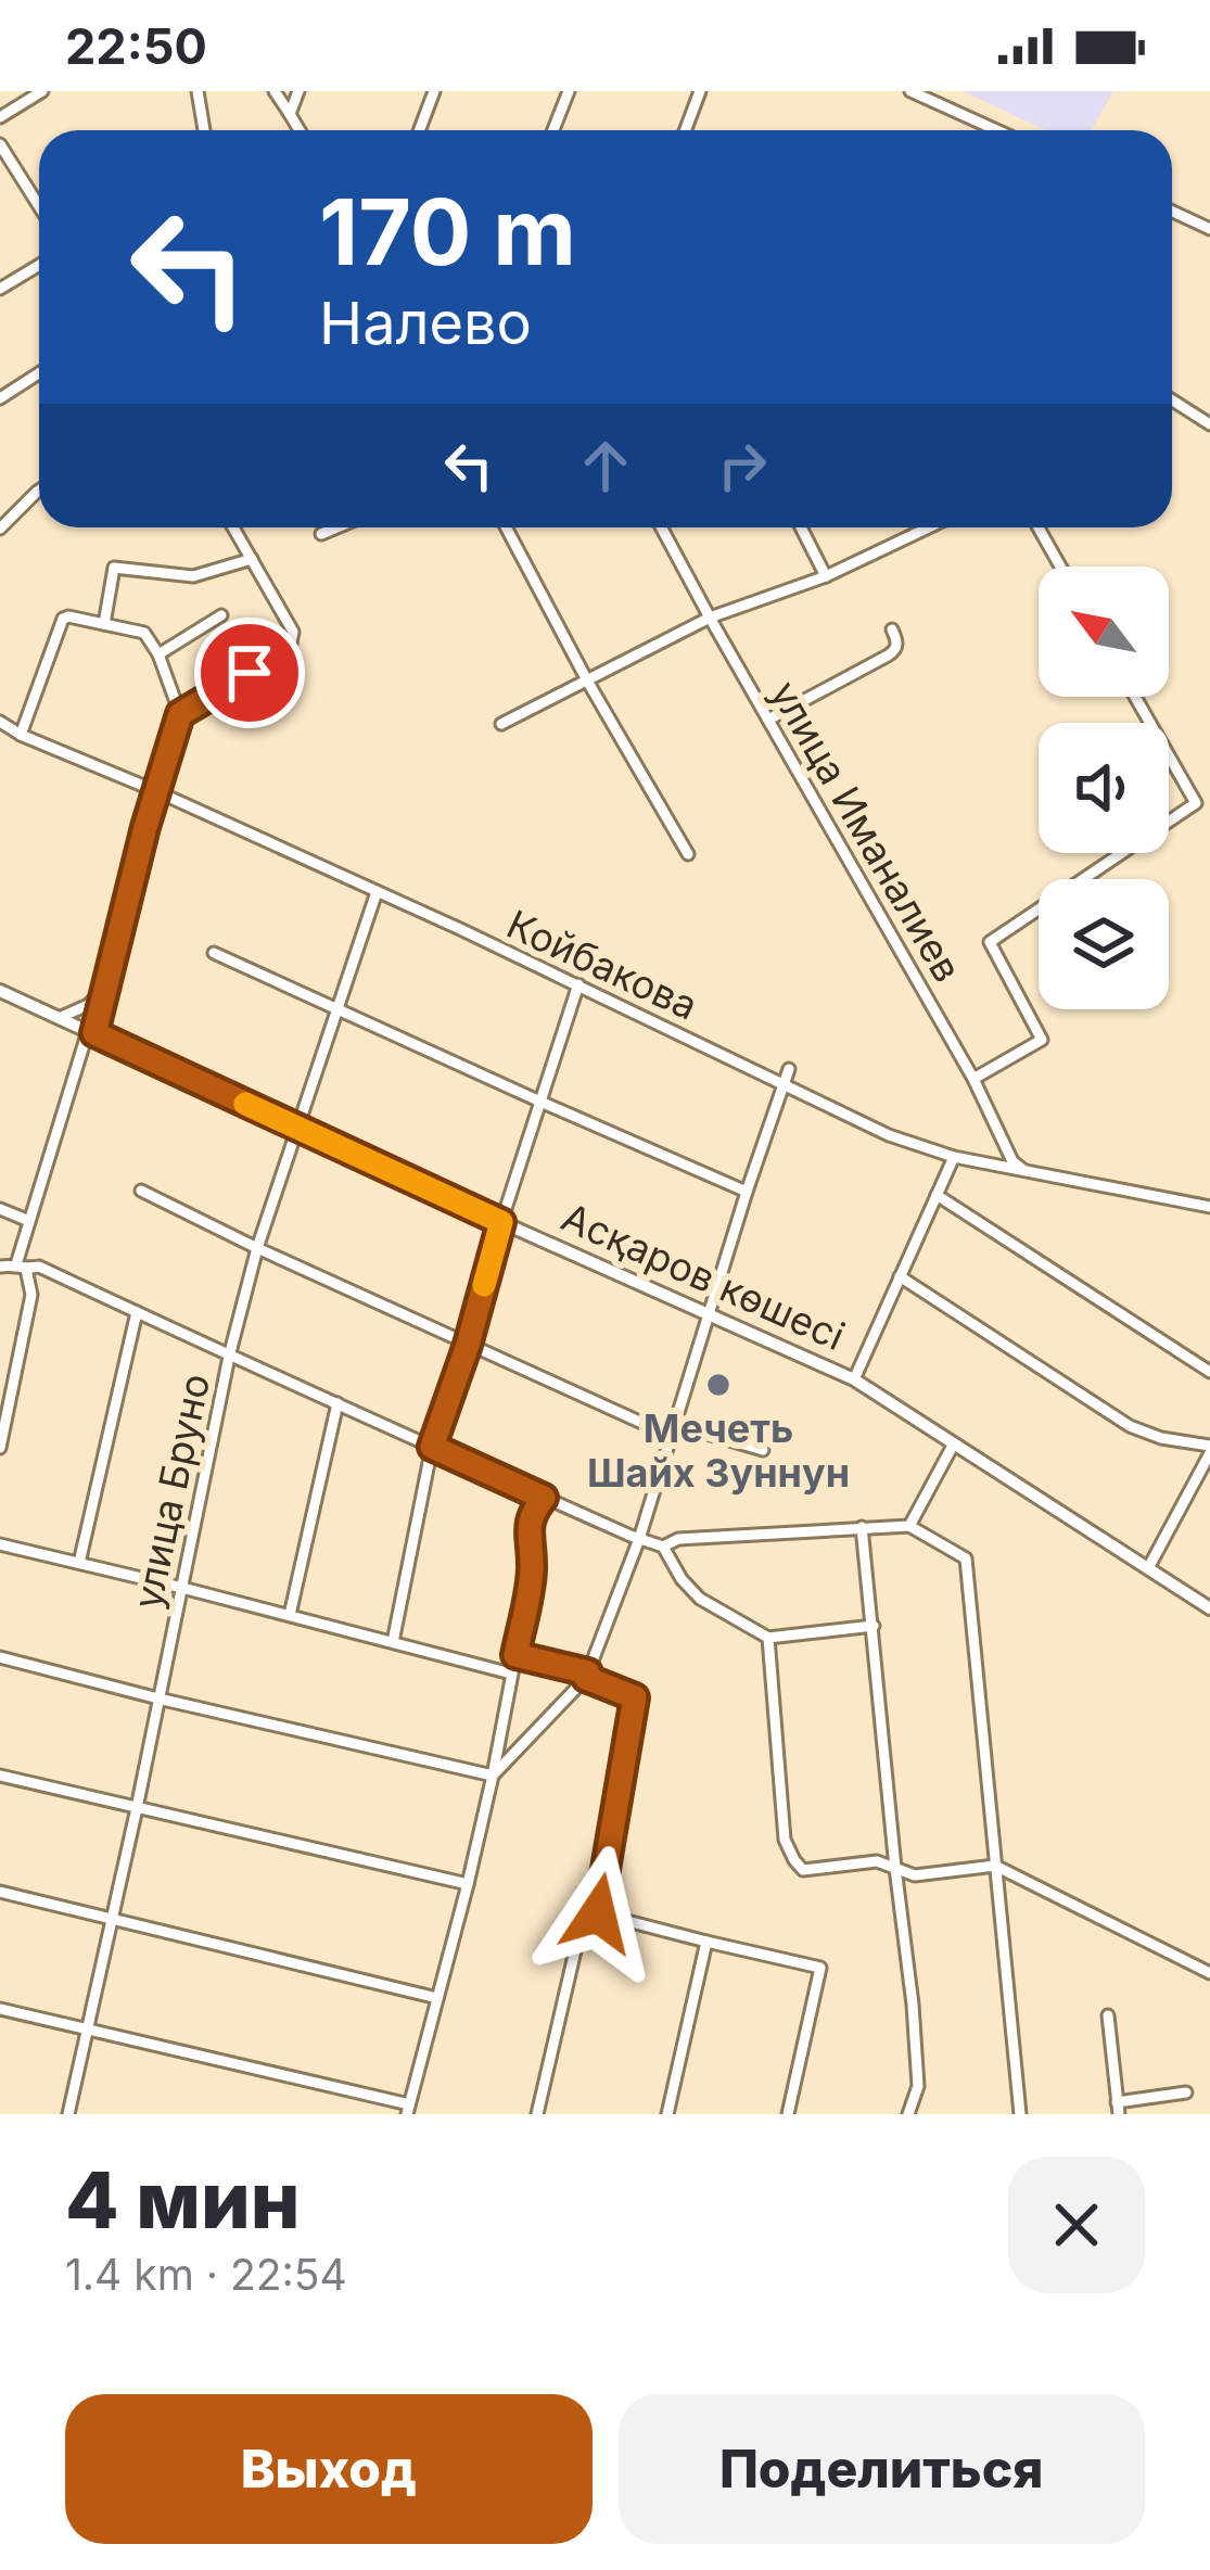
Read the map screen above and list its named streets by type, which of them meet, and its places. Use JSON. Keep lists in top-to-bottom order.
{
  "streets": {
    "main road": ["Асқаров көшесі"],
    "street": ["улица Иманалиев", "Койбакова", "улица Бруно"]
  },
  "crossings": [
    ["улица Иманалиев", "Койбакова"],
    ["Койбакова", "улица Бруно"],
    ["Асқаров көшесі", "улица Бруно"]
  ],
  "places": ["Мечеть Шайх Зуннун"],
  "north": "top left",
  "page": {
    "status": "22:50",
    "turn": ["170 m", "Налево"],
    "heading": ["4 мин", "1.4 km · 22:54"],
    "buttons": ["Выход", "Поделиться"]
  }
}
